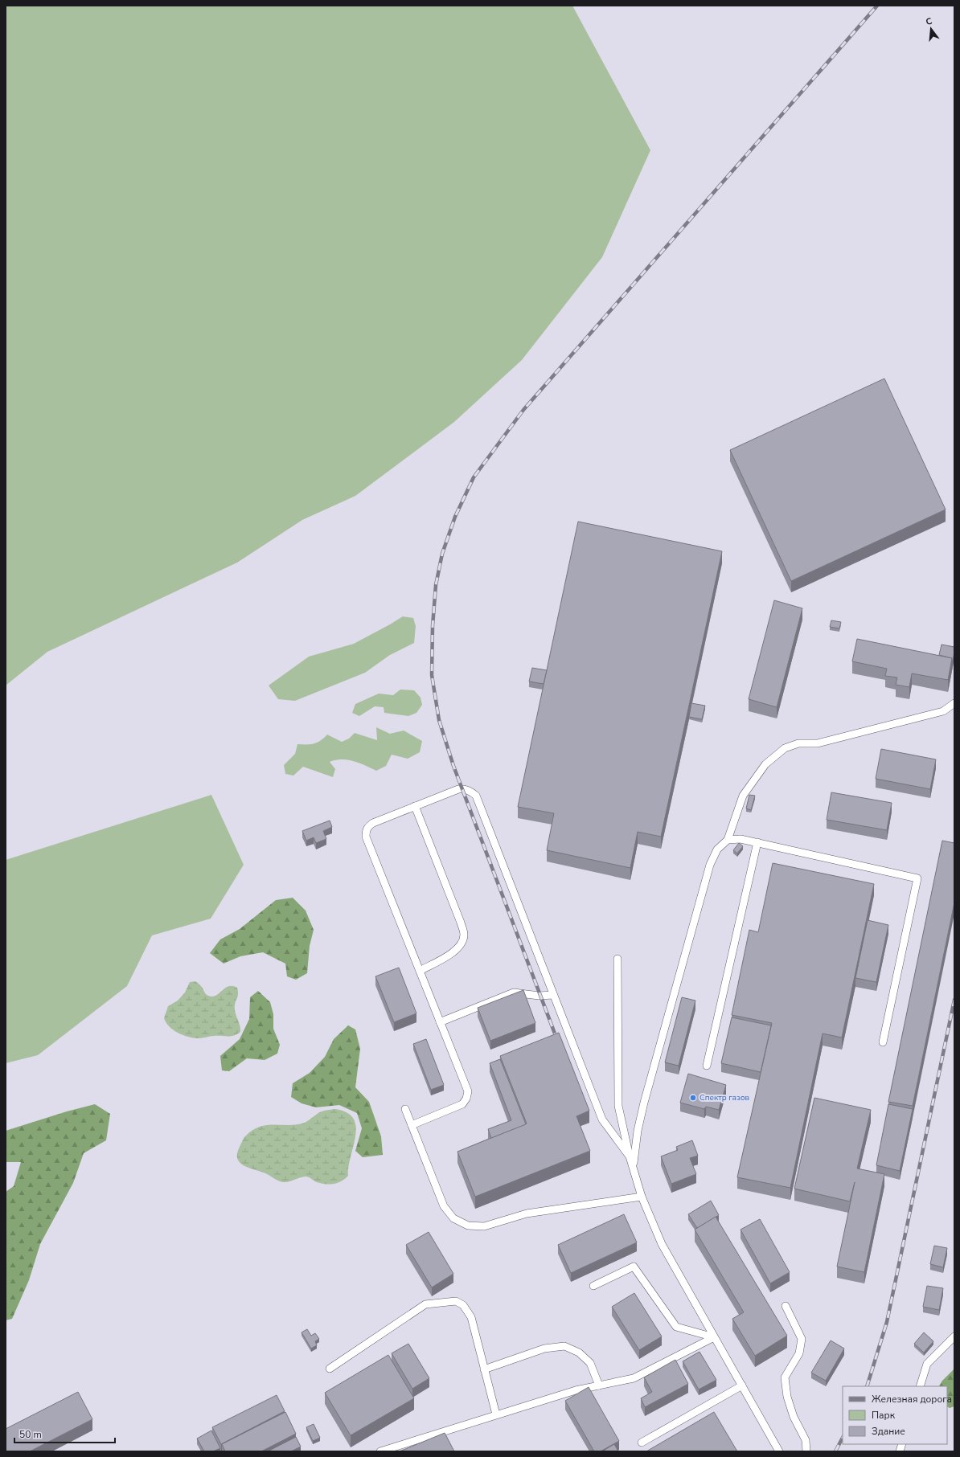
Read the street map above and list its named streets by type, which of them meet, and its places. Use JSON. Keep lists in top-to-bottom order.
{
  "places": ["Спектр газов"],
  "legend": ["Железная дорога", "Парк", "Здание"],
  "scale_bar": "50 m",
  "north": "top"
}
